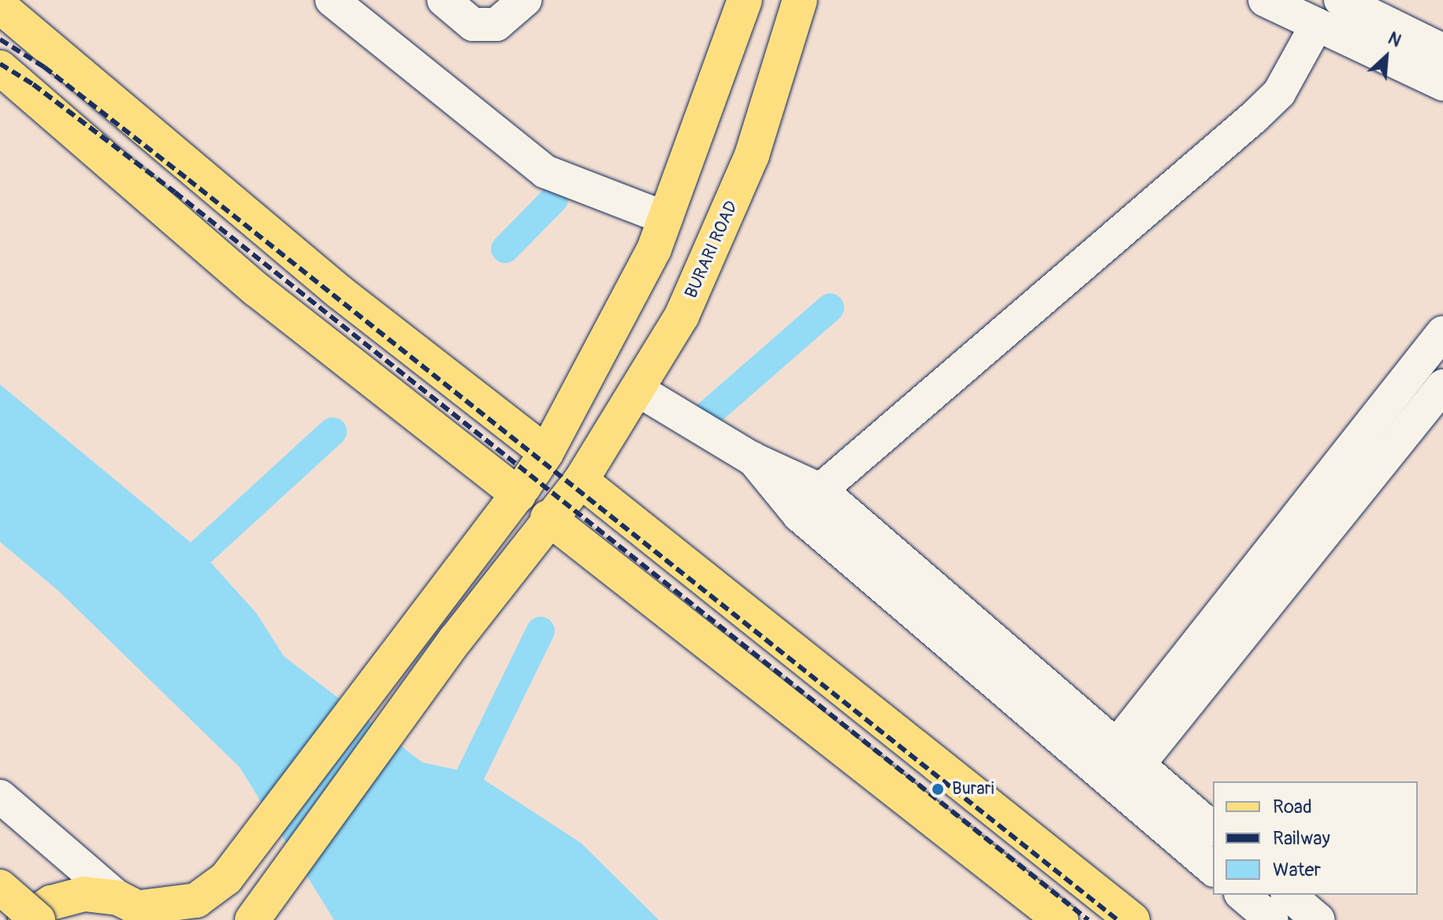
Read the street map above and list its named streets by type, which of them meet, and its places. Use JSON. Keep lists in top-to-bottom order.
{
  "streets": {
    "main road": ["BURARI ROAD"]
  },
  "places": ["Burari"],
  "legend": ["Road", "Railway", "Water"],
  "north": "top right"
}
